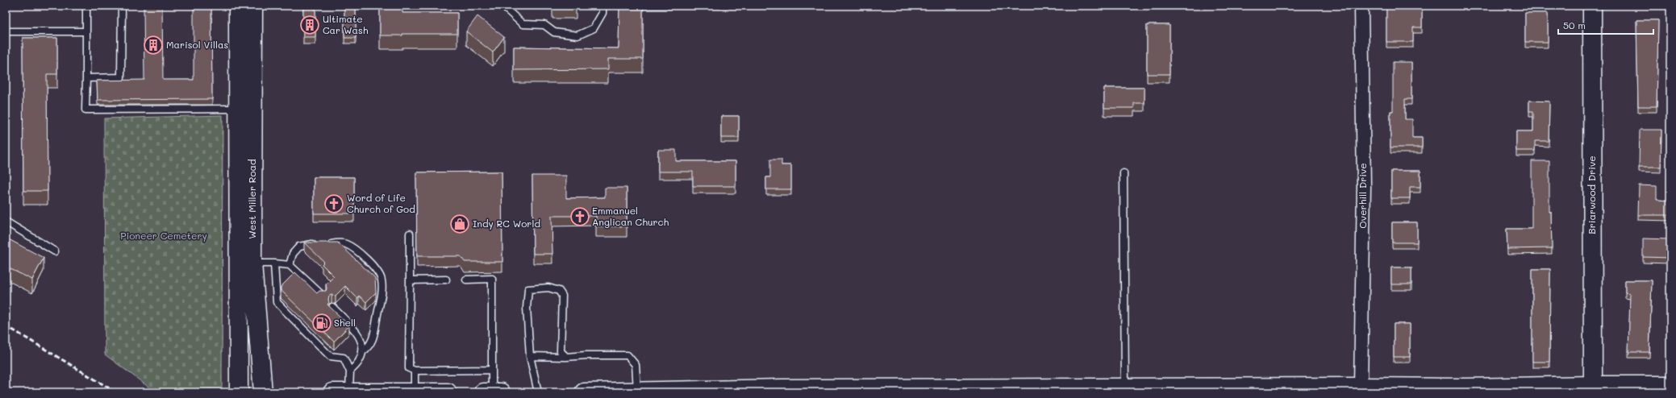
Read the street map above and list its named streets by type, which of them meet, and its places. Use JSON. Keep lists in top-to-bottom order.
{
  "streets": {
    "street": ["Briarwood Drive", "Overhill Drive", "West Miller Road"]
  },
  "parks": ["Pioneer Cemetery"],
  "places": {
    "building": ["Ultimate Car Wash", "Marisol Villas"],
    "church": ["Word of Life Church of God", "Emmanuel Anglican Church"],
    "shop": ["Indy RC World"],
    "fuel station": ["Shell"]
  },
  "scale_bar": "50 m"
}
